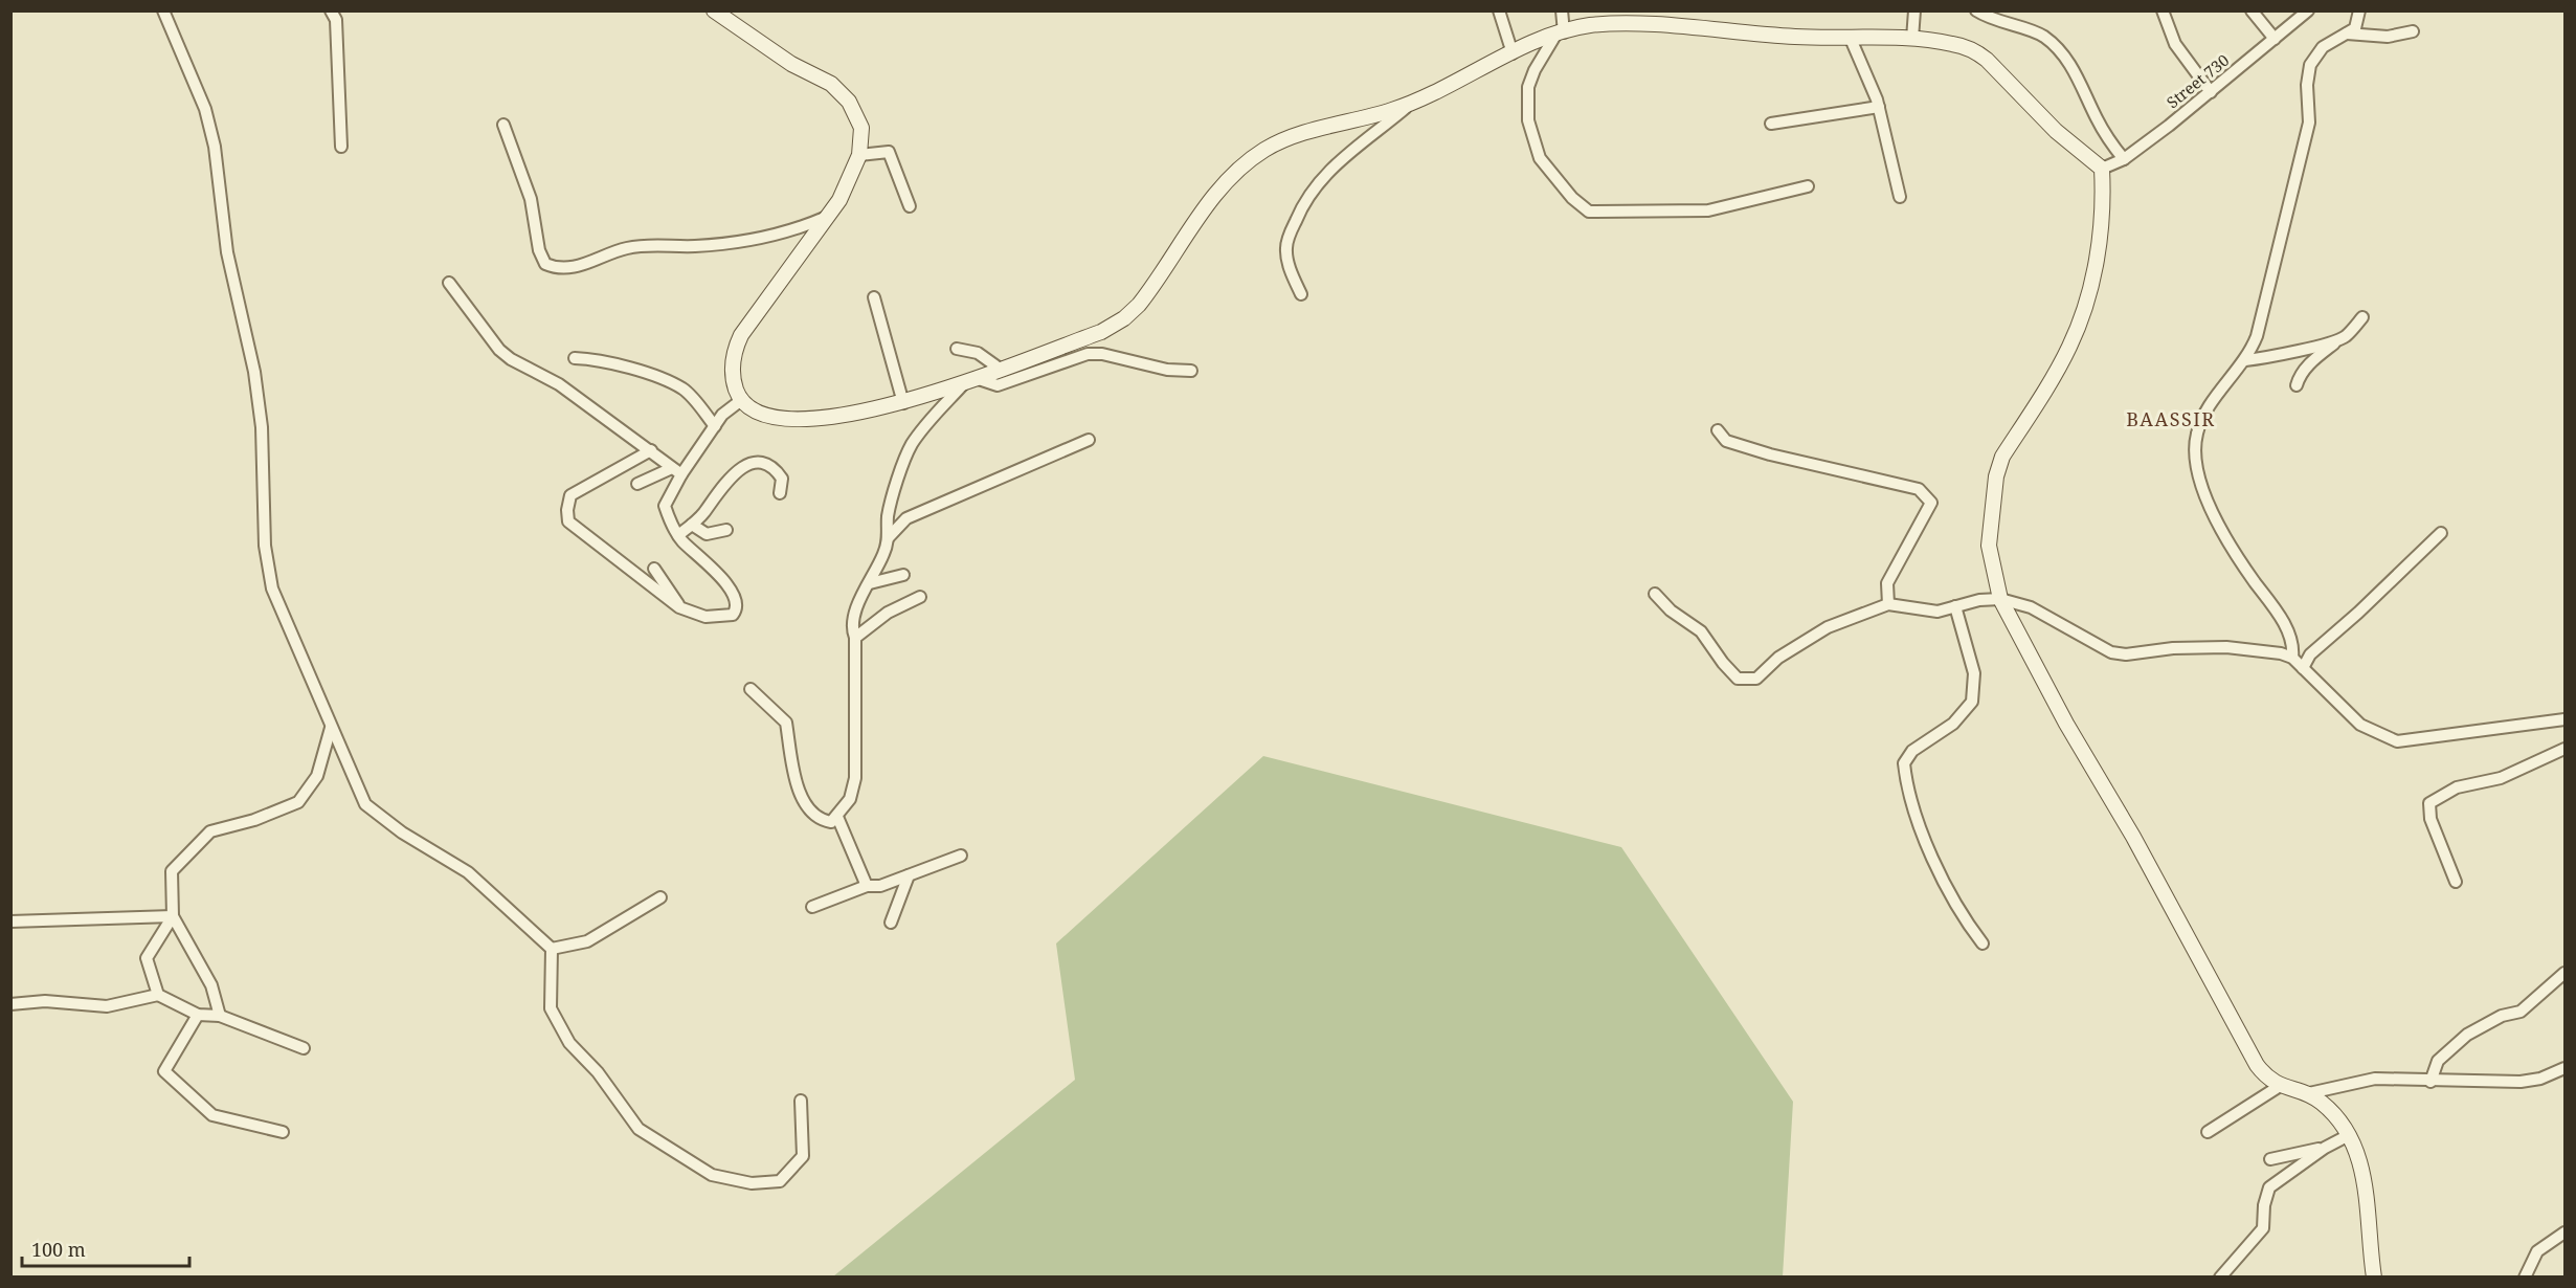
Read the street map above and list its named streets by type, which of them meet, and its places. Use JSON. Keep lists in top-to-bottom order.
{
  "streets": {
    "street": ["Street 730"]
  },
  "districts": ["BAASSIR"],
  "scale_bar": "100 m"
}
